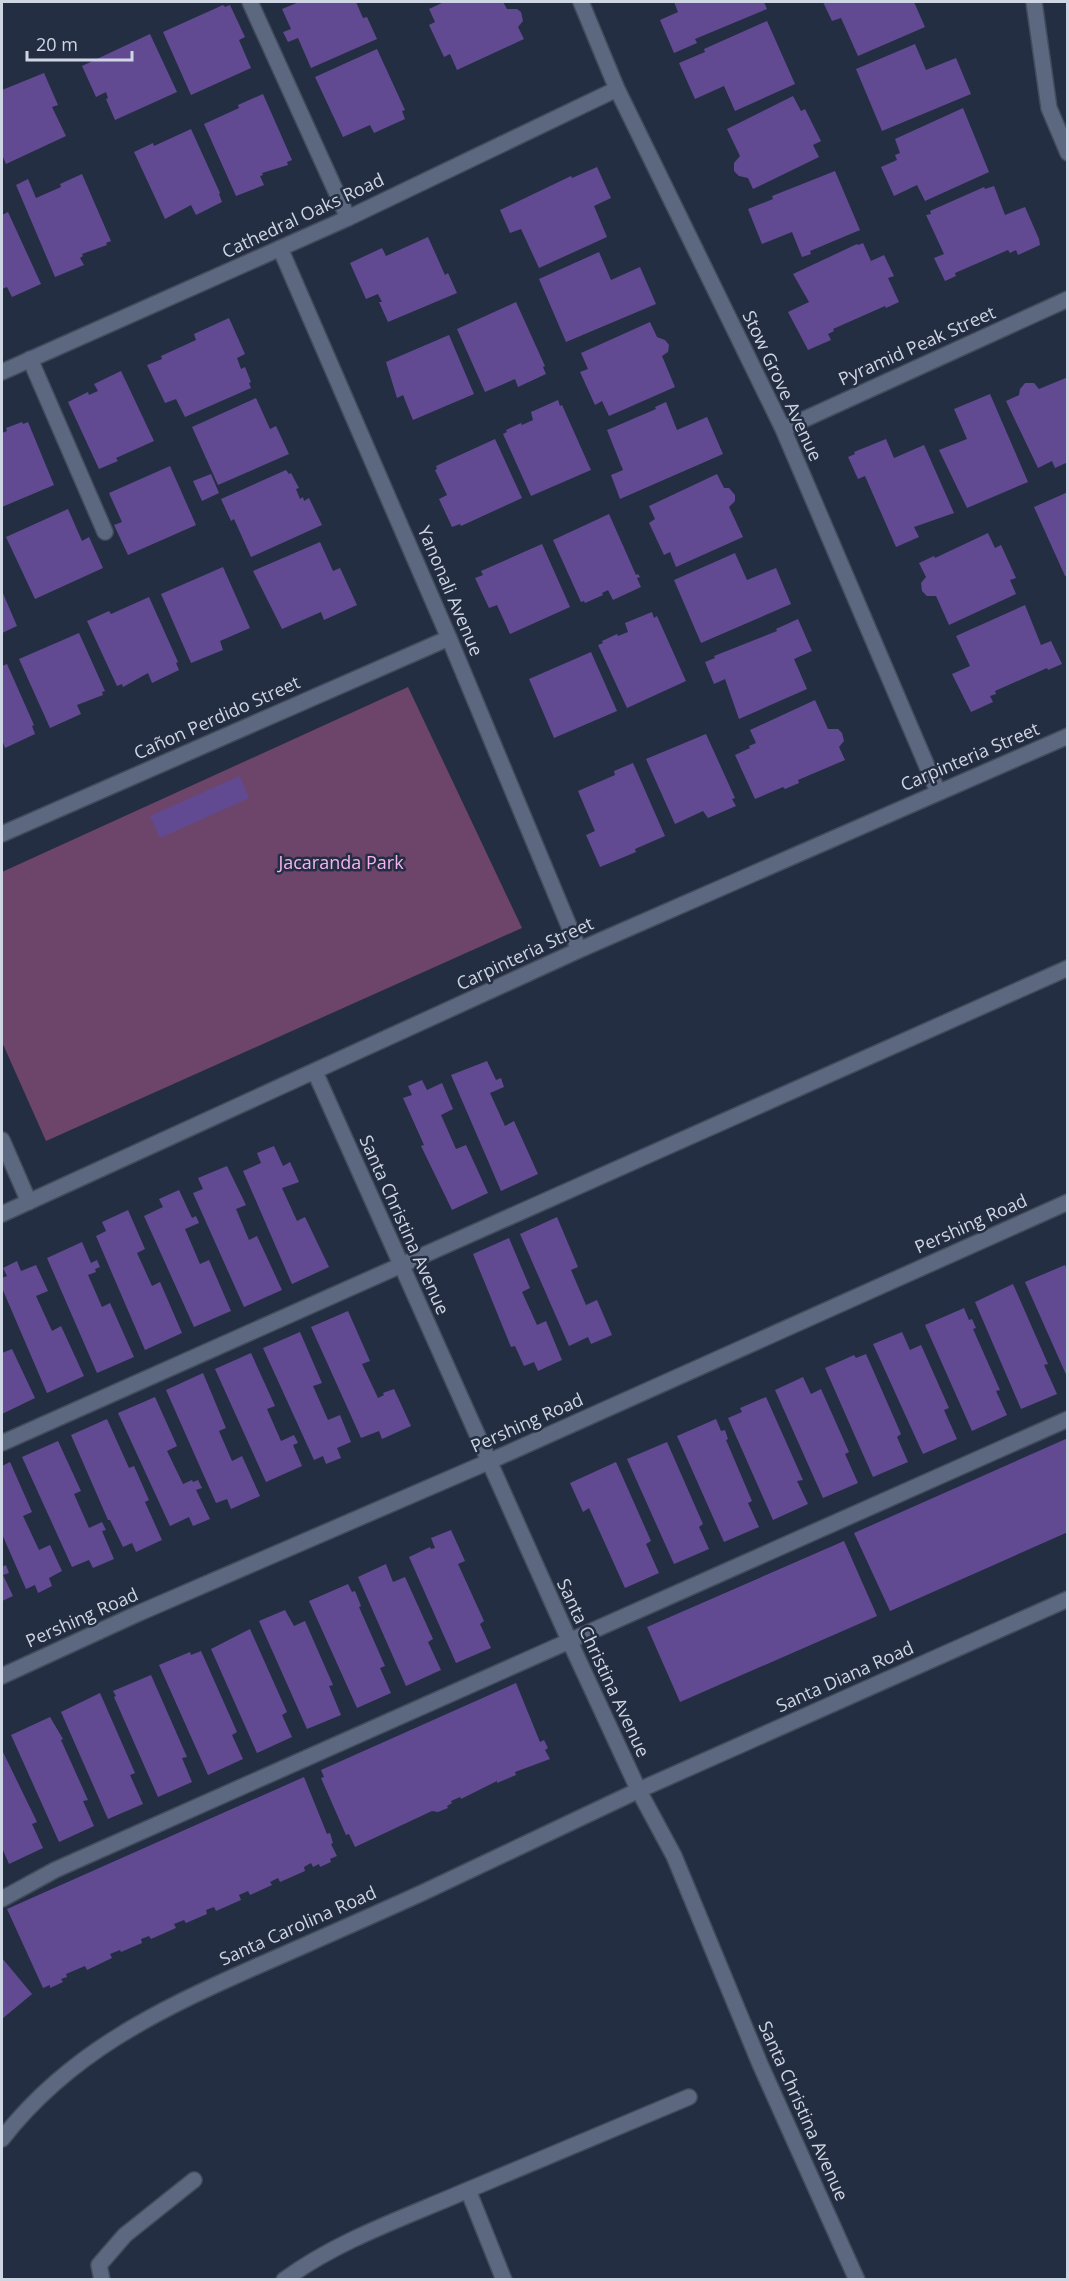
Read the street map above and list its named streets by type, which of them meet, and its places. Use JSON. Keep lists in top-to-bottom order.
{
  "streets": {
    "street": [
      "Cathedral Oaks Road",
      "Pyramid Peak Street",
      "Stow Grove Avenue",
      "Yanonali Avenue",
      "Cañon Perdido Street",
      "Carpinteria Street",
      "Pershing Road",
      "Santa Christina Avenue",
      "Santa Diana Road",
      "Santa Carolina Road"
    ]
  },
  "crossings": [
    ["Cathedral Oaks Road", "Stow Grove Avenue"],
    ["Cathedral Oaks Road", "Yanonali Avenue"],
    ["Pyramid Peak Street", "Stow Grove Avenue"],
    ["Stow Grove Avenue", "Carpinteria Street"],
    ["Yanonali Avenue", "Cañon Perdido Street"],
    ["Yanonali Avenue", "Carpinteria Street"],
    ["Carpinteria Street", "Santa Christina Avenue"],
    ["Pershing Road", "Santa Christina Avenue"],
    ["Santa Christina Avenue", "Santa Diana Road"],
    ["Santa Christina Avenue", "Santa Carolina Road"],
    ["Santa Diana Road", "Santa Carolina Road"]
  ],
  "parks": ["Jacaranda Park"],
  "scale_bar": "20 m"
}
